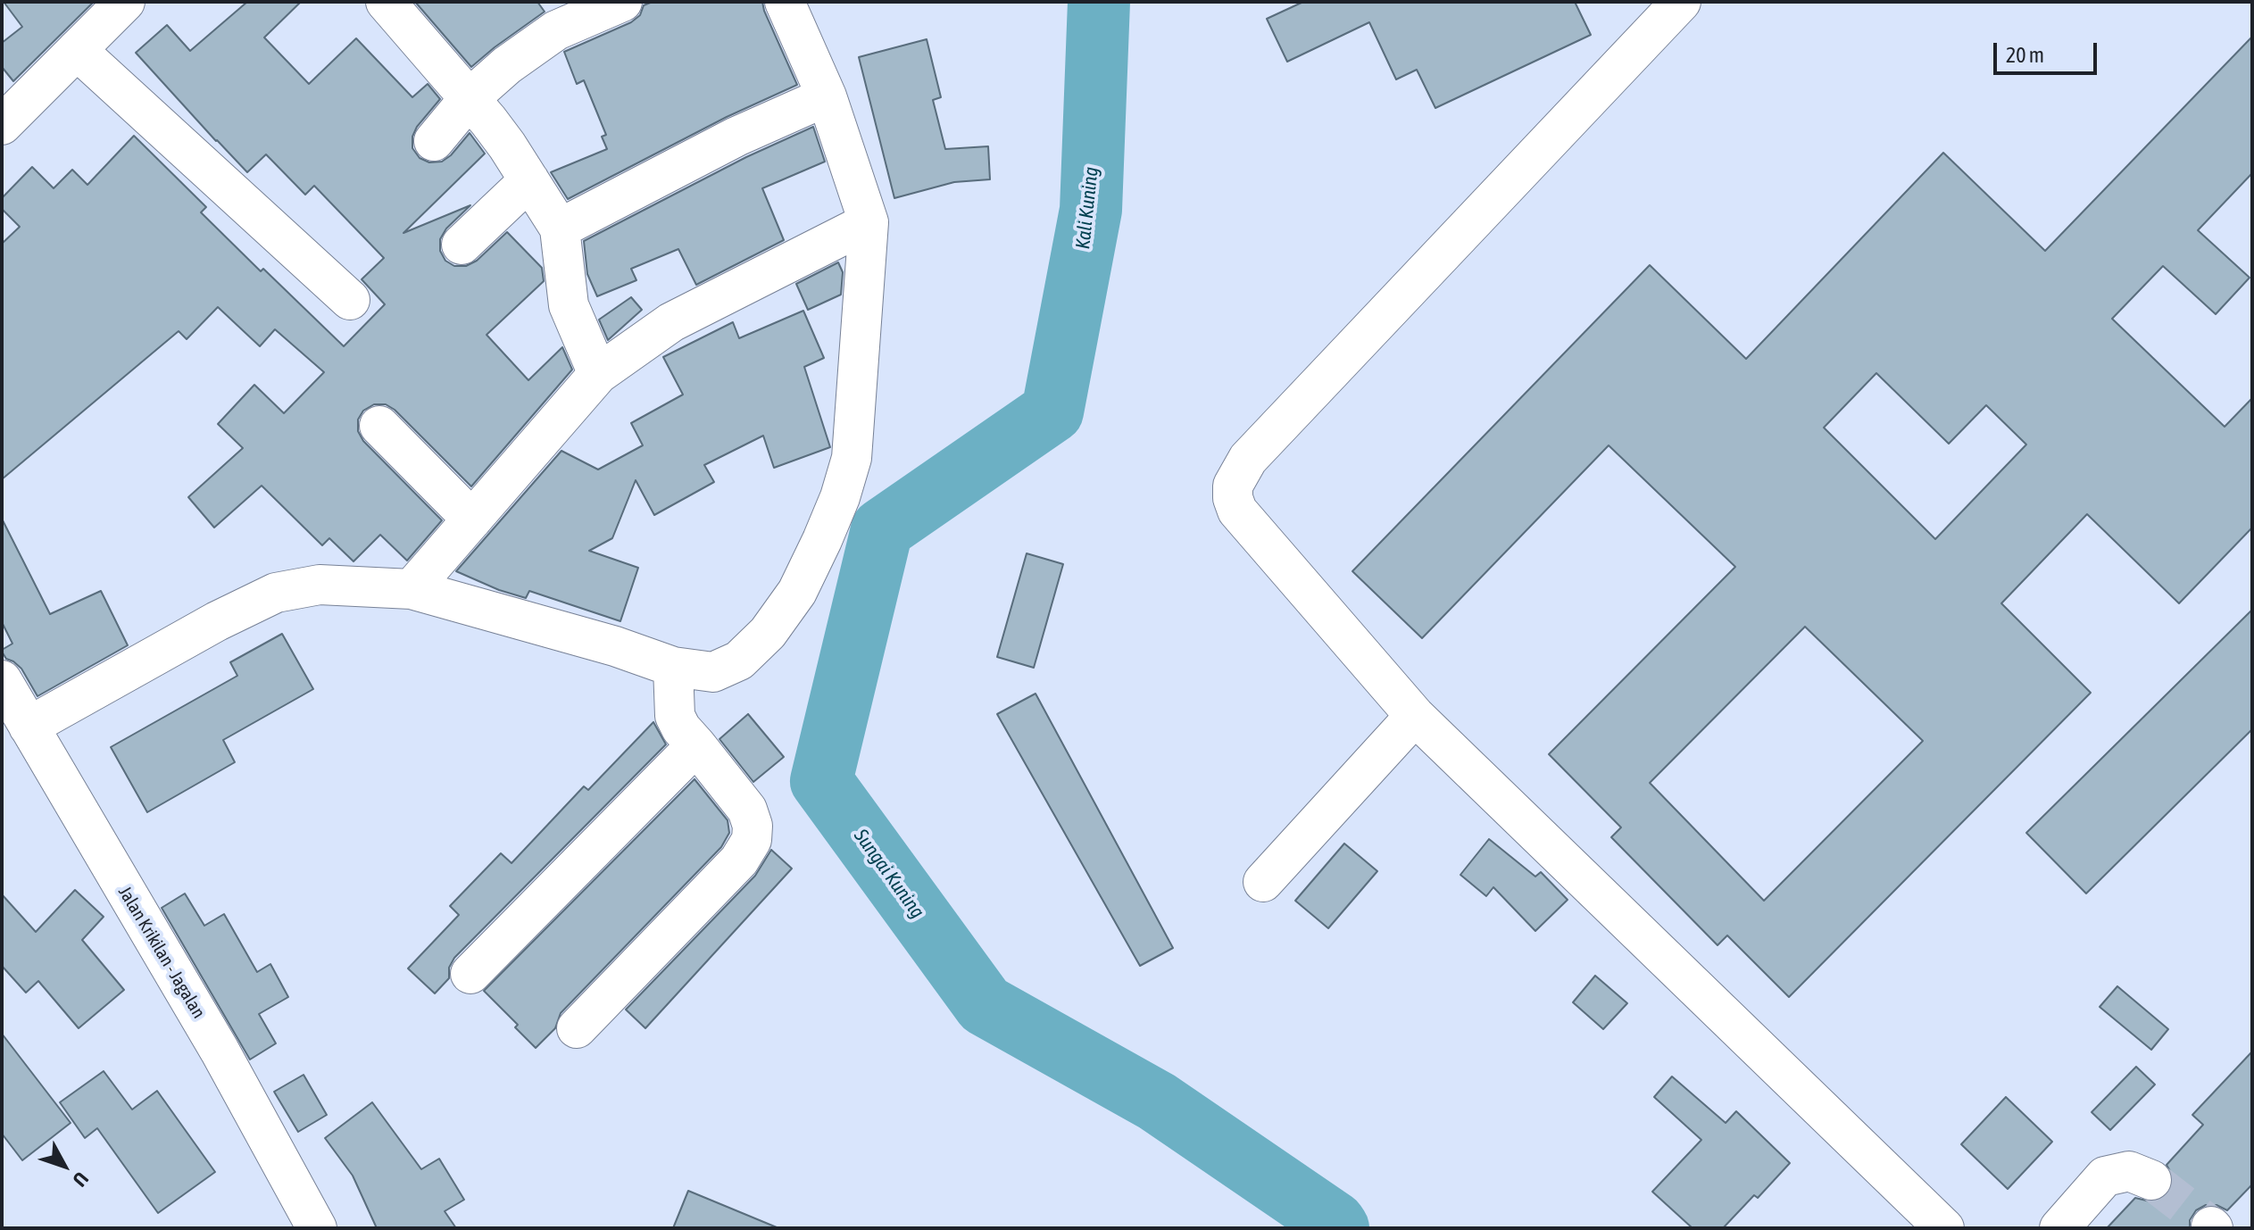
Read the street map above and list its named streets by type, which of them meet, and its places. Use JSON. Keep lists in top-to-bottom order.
{
  "streets": {
    "street": ["Jalan Krikilan - Jagalan"]
  },
  "water": ["Kali Kuning", "Sungai Kuning"],
  "scale_bar": "20 m",
  "north": "bottom right"
}
